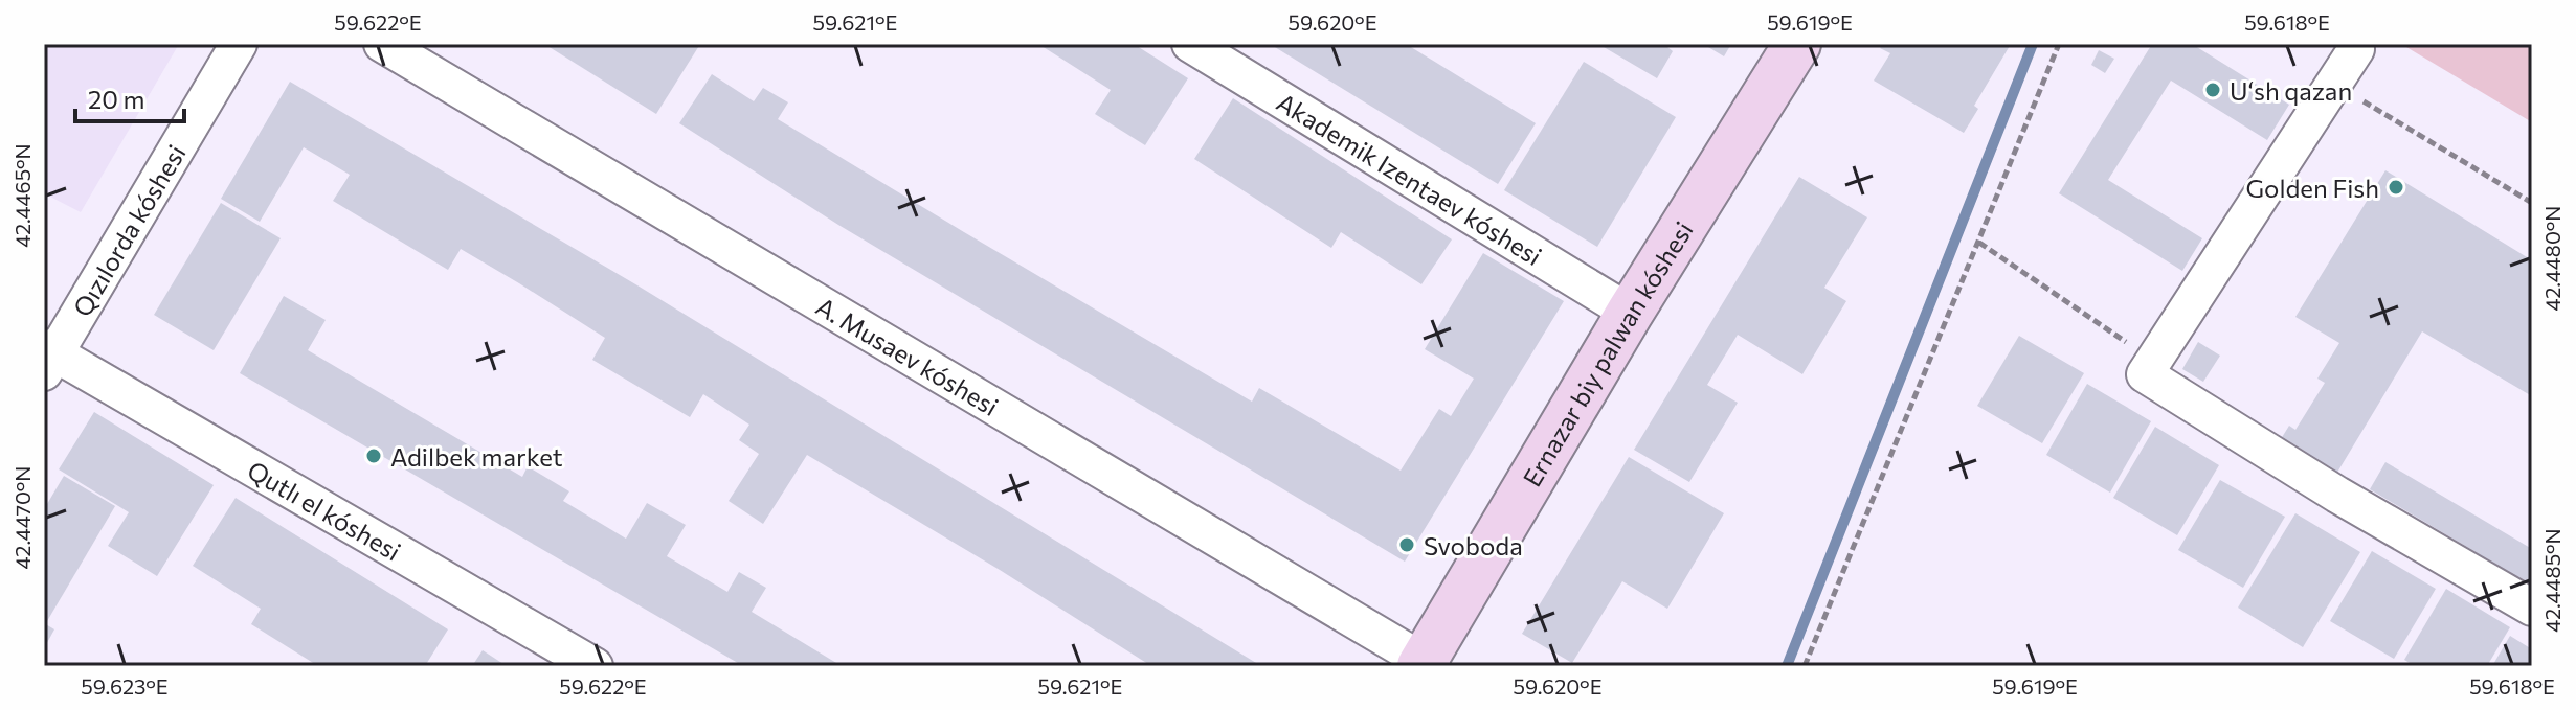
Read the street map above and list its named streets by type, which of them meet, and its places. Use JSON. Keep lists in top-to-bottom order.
{
  "streets": {
    "street": [
      "Akademik Izentaev kóshesi",
      "Qızılorda kóshesi",
      "Ernazar biy palwan kóshesi",
      "A. Musaev kóshesi",
      "Qutlı el kóshesi"
    ]
  },
  "crossings": [
    ["Akademik Izentaev kóshesi", "Ernazar biy palwan kóshesi"],
    ["Qızılorda kóshesi", "Qutlı el kóshesi"],
    ["Ernazar biy palwan kóshesi", "A. Musaev kóshesi"]
  ],
  "places": [
    "Uʻsh qazan",
    "Golden Fish",
    "Adilbek market",
    "Svoboda"
  ],
  "scale_bar": "20 m",
  "coordinates": [
    "59.622°E",
    "59.621°E",
    "59.620°E",
    "59.619°E",
    "59.618°E",
    "42.4465°N",
    "42.4480°N",
    "42.4470°N",
    "42.4485°N",
    "59.623°E"
  ]
}
